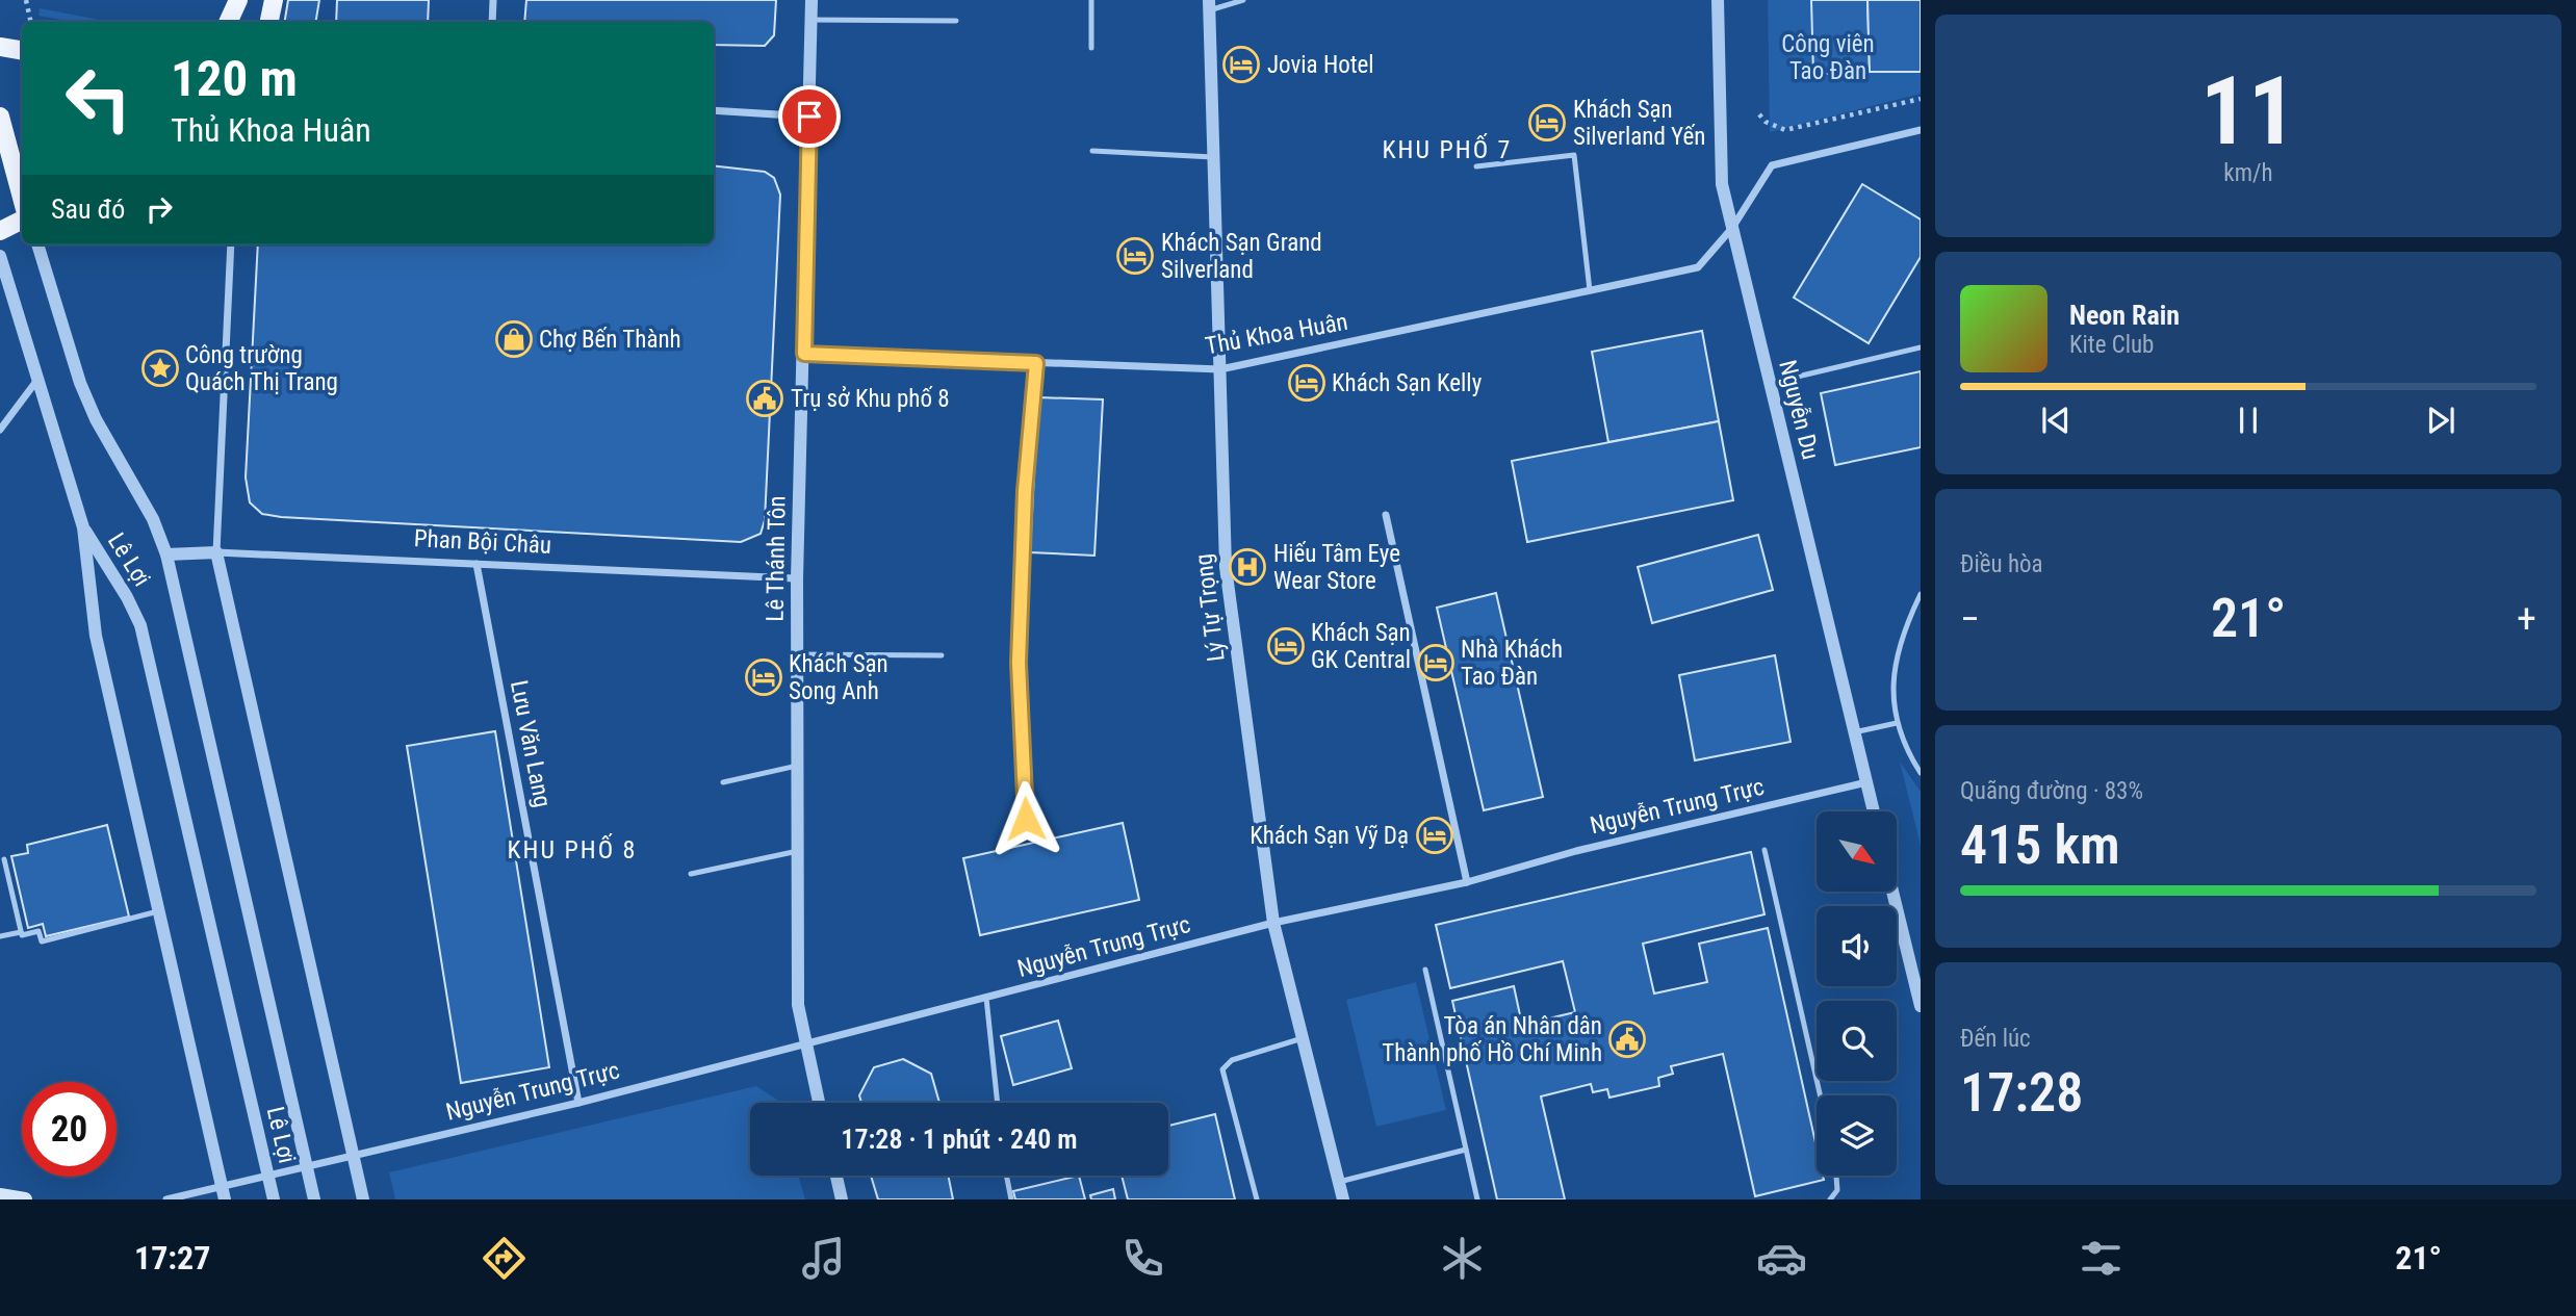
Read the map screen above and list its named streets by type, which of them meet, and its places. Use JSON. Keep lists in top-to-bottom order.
{
  "streets": {
    "street": [
      "Thủ Khoa Huân",
      "Nguyễn Du",
      "Phan Bội Châu",
      "Lê Thánh Tôn",
      "Lê Lợi",
      "Lý Tự Trọng",
      "Lưu Văn Lang",
      "Nguyễn Trung Trực"
    ]
  },
  "crossings": [
    ["Thủ Khoa Huân", "Nguyễn Du"],
    ["Thủ Khoa Huân", "Lê Thánh Tôn"],
    ["Thủ Khoa Huân", "Lý Tự Trọng"],
    ["Nguyễn Du", "Nguyễn Trung Trực"],
    ["Phan Bội Châu", "Lê Thánh Tôn"],
    ["Phan Bội Châu", "Lê Lợi"],
    ["Phan Bội Châu", "Lưu Văn Lang"],
    ["Lê Thánh Tôn", "Nguyễn Trung Trực"],
    ["Lê Lợi", "Nguyễn Trung Trực"],
    ["Lý Tự Trọng", "Nguyễn Trung Trực"],
    ["Lưu Văn Lang", "Nguyễn Trung Trực"]
  ],
  "districts": ["KHU PHỐ 7", "KHU PHỐ 8"],
  "parks": ["Công viên Tao Đàn"],
  "places": {
    "hotel": [
      "Jovia Hotel",
      "Khách Sạn Silverland Yến",
      "Khách Sạn Grand Silverland",
      "Khách Sạn Kelly",
      "Khách Sạn GK Central",
      "Nhà Khách Tao Đàn",
      "Khách Sạn Song Anh",
      "Khách Sạn Vỹ Dạ"
    ],
    "shop": ["Chợ Bến Thành"],
    "place": ["Công trường Quách Thị Trang"],
    "public building": ["Trụ sở Khu phố 8", "Tòa án Nhân dân Thành phố Hồ Chí Minh"],
    "hospital": ["Hiếu Tâm Eye Wear Store"]
  },
  "north": "bottom right",
  "page": {
    "tile": [
      ["11", "km/h"],
      "Điều hòa",
      ["Quãng đường · 83%", "415 km"],
      ["Đến lúc", "17:28"]
    ],
    "turn": ["120 m", "Thủ Khoa Huân"],
    "then": "Sau đó",
    "song": ["Neon Rain", "Kite Club"],
    "heat": ["−", "21°", "+"],
    "limit": "20",
    "trip": "17:28 · 1 phút · 240 m",
    "tabs": ["17:27", "21°"]
  }
}
